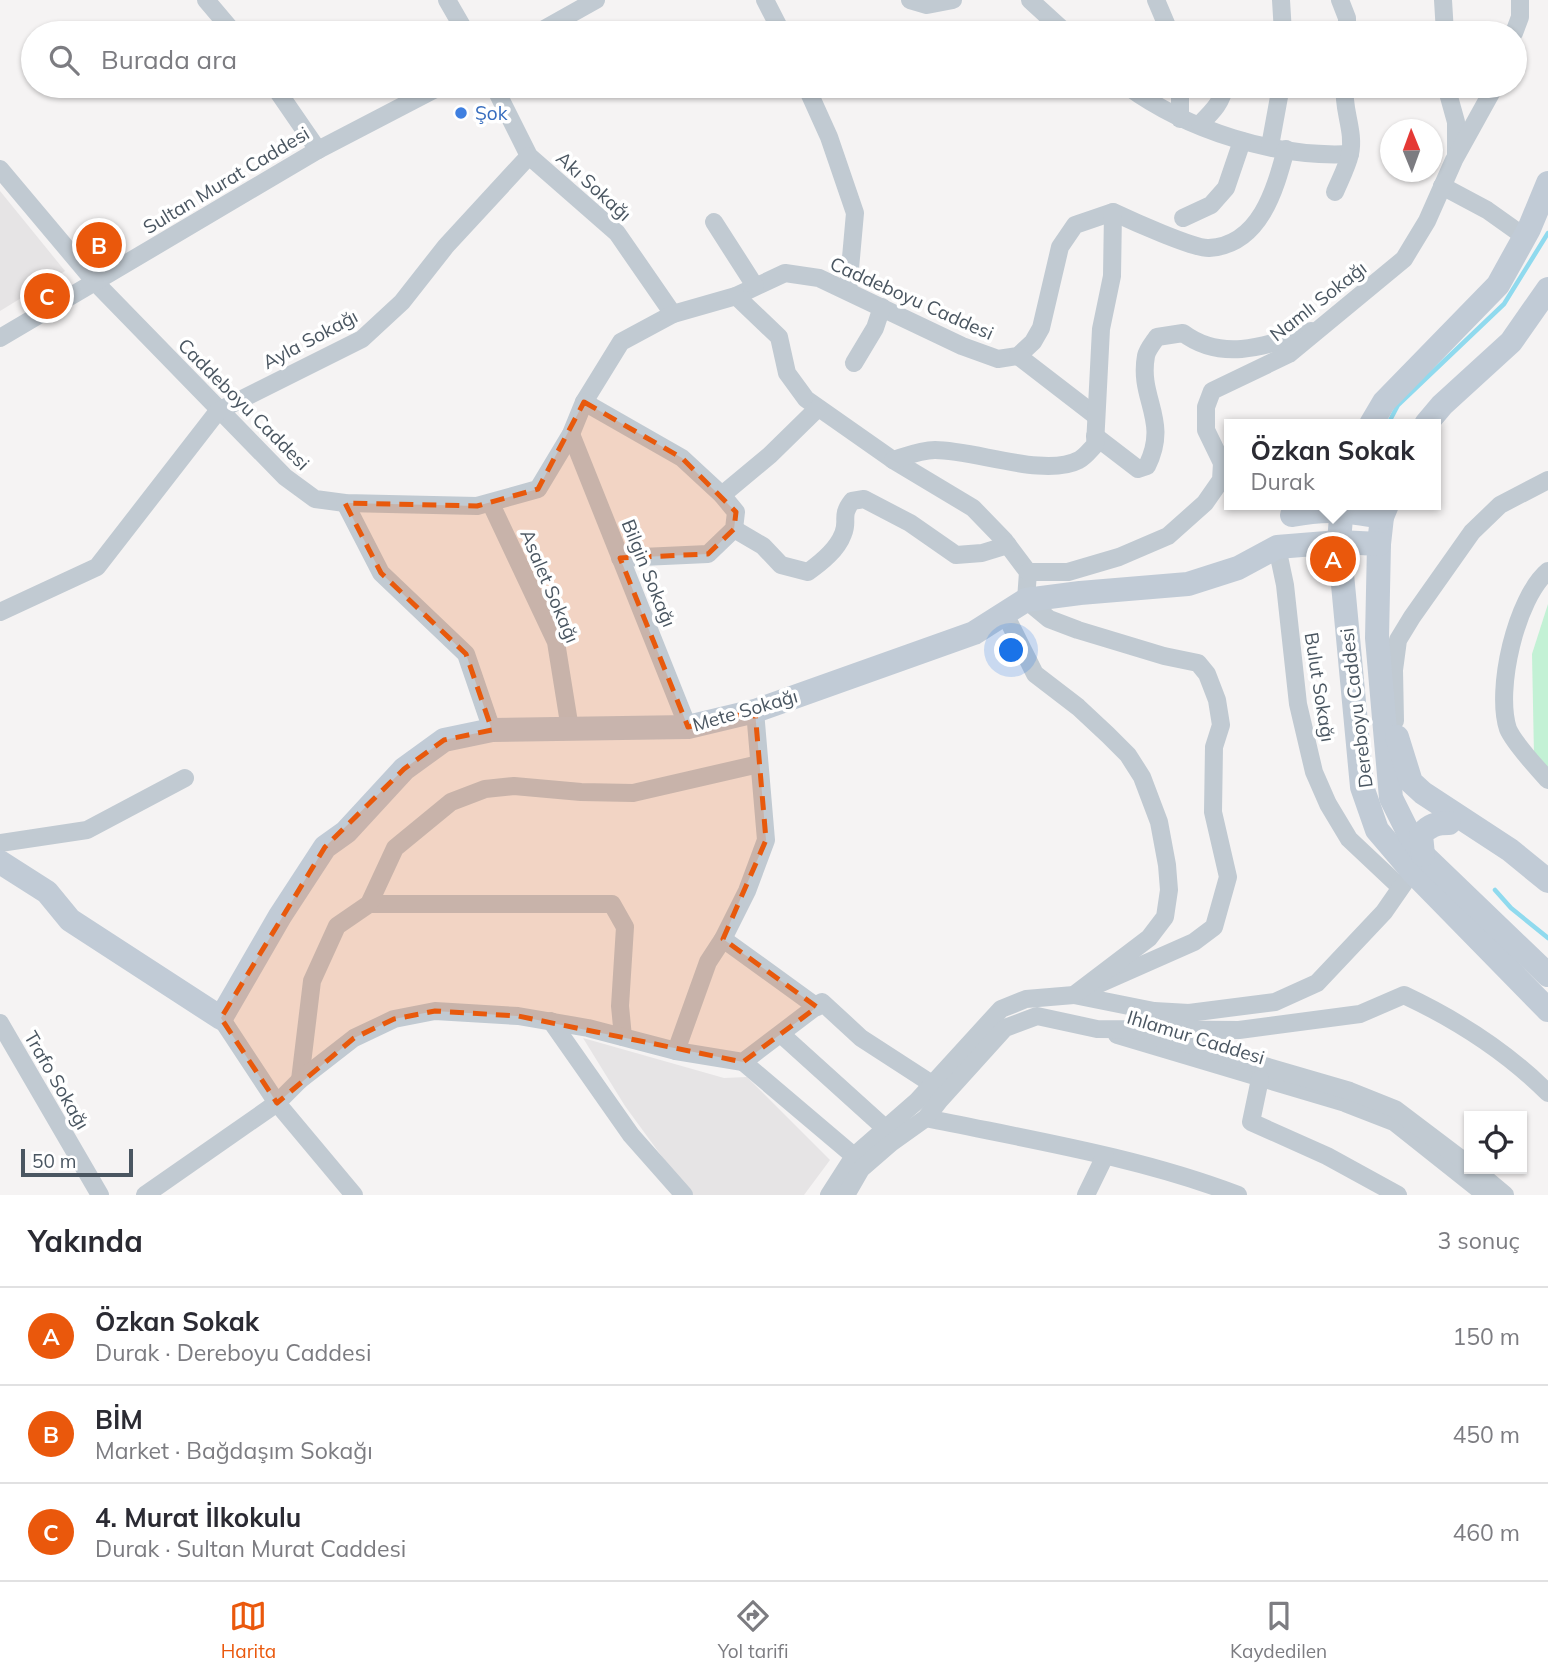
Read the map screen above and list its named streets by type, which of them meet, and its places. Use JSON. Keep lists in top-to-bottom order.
{
  "streets": {
    "main road": ["Dereboyu Caddesi", "Mete Sokağı"],
    "street": [
      "Sultan Murat Caddesi",
      "Akı Sokağı",
      "Caddeboyu Caddesi",
      "Namlı Sokağı",
      "Ayla Sokağı",
      "Bilgin Sokağı",
      "Asalet Sokağı",
      "Bulut Sokağı",
      "Ihlamur Caddesi",
      "Trafo Sokağı"
    ]
  },
  "crossings": [
    ["Sultan Murat Caddesi", "Caddeboyu Caddesi"],
    ["Akı Sokağı", "Caddeboyu Caddesi"],
    ["Akı Sokağı", "Ayla Sokağı"],
    ["Caddeboyu Caddesi", "Ayla Sokağı"],
    ["Caddeboyu Caddesi", "Bilgin Sokağı"],
    ["Caddeboyu Caddesi", "Asalet Sokağı"],
    ["Bilgin Sokağı", "Mete Sokağı"],
    ["Asalet Sokağı", "Mete Sokağı"],
    ["Bulut Sokağı", "Dereboyu Caddesi"],
    ["Bulut Sokağı", "Mete Sokağı"],
    ["Dereboyu Caddesi", "Mete Sokağı"]
  ],
  "places": ["Şok"],
  "scale_bar": "50 m",
  "north": "top",
  "page": {
    "search": "Burada ara",
    "pins": ["B", "C", "A"],
    "popup": ["Özkan Sokak", "Durak"],
    "scale": "50 m",
    "heading": ["Yakında", "3 sonuç"],
    "list": [
      {
        "mark": "A",
        "name": "Özkan Sokak",
        "note": "Durak · Dereboyu Caddesi",
        "value": "150 m"
      },
      {
        "mark": "B",
        "name": "BİM",
        "note": "Market · Bağdaşım Sokağı",
        "value": "450 m"
      },
      {
        "mark": "C",
        "name": "4. Murat İlkokulu",
        "note": "Durak · Sultan Murat Caddesi",
        "value": "460 m"
      }
    ],
    "nav": ["Harita", "Yol tarifi", "Kaydedilen"]
  }
}
